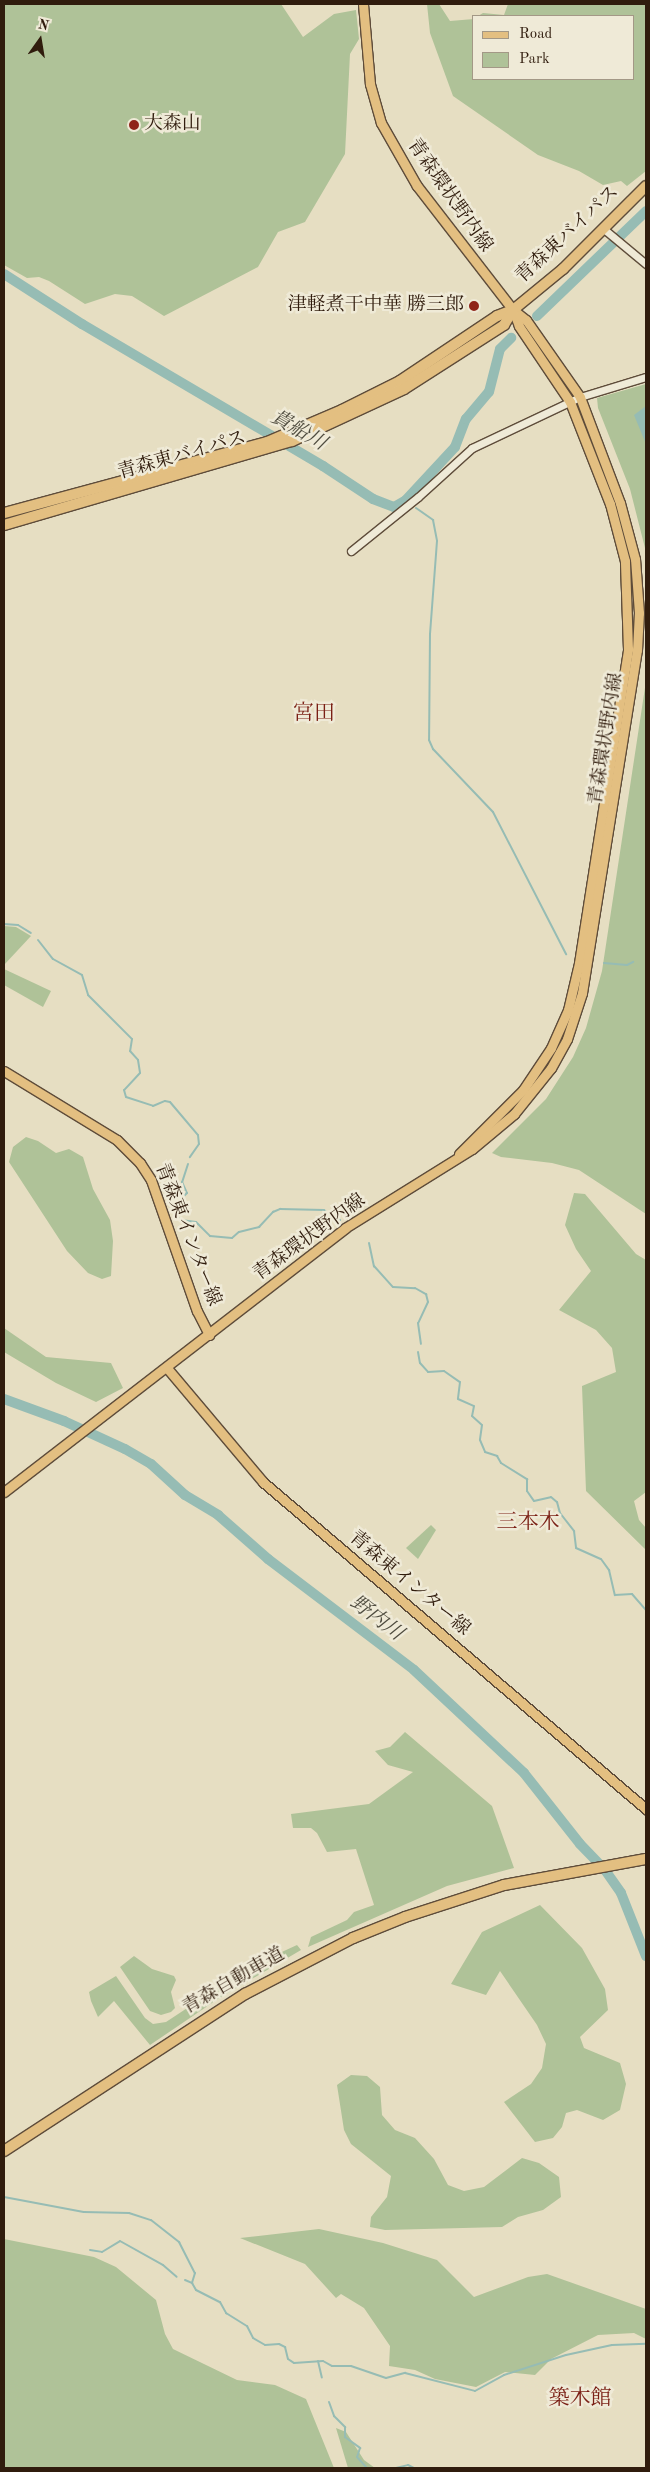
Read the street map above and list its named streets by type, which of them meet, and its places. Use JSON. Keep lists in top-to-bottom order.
{
  "streets": {
    "highway": ["青森東バイパス", "青森自動車道"],
    "main road": ["青森環状野内線", "青森東インター線"]
  },
  "crossings": [
    ["青森環状野内線", "青森東バイパス"],
    ["青森環状野内線", "青森東インター線"]
  ],
  "districts": ["宮田", "三本木", "築木館"],
  "water": ["貴船川", "野内川"],
  "places": ["大森山", "津軽煮干中華 勝三郎"],
  "legend": ["Road", "Park"],
  "north": "top"
}
